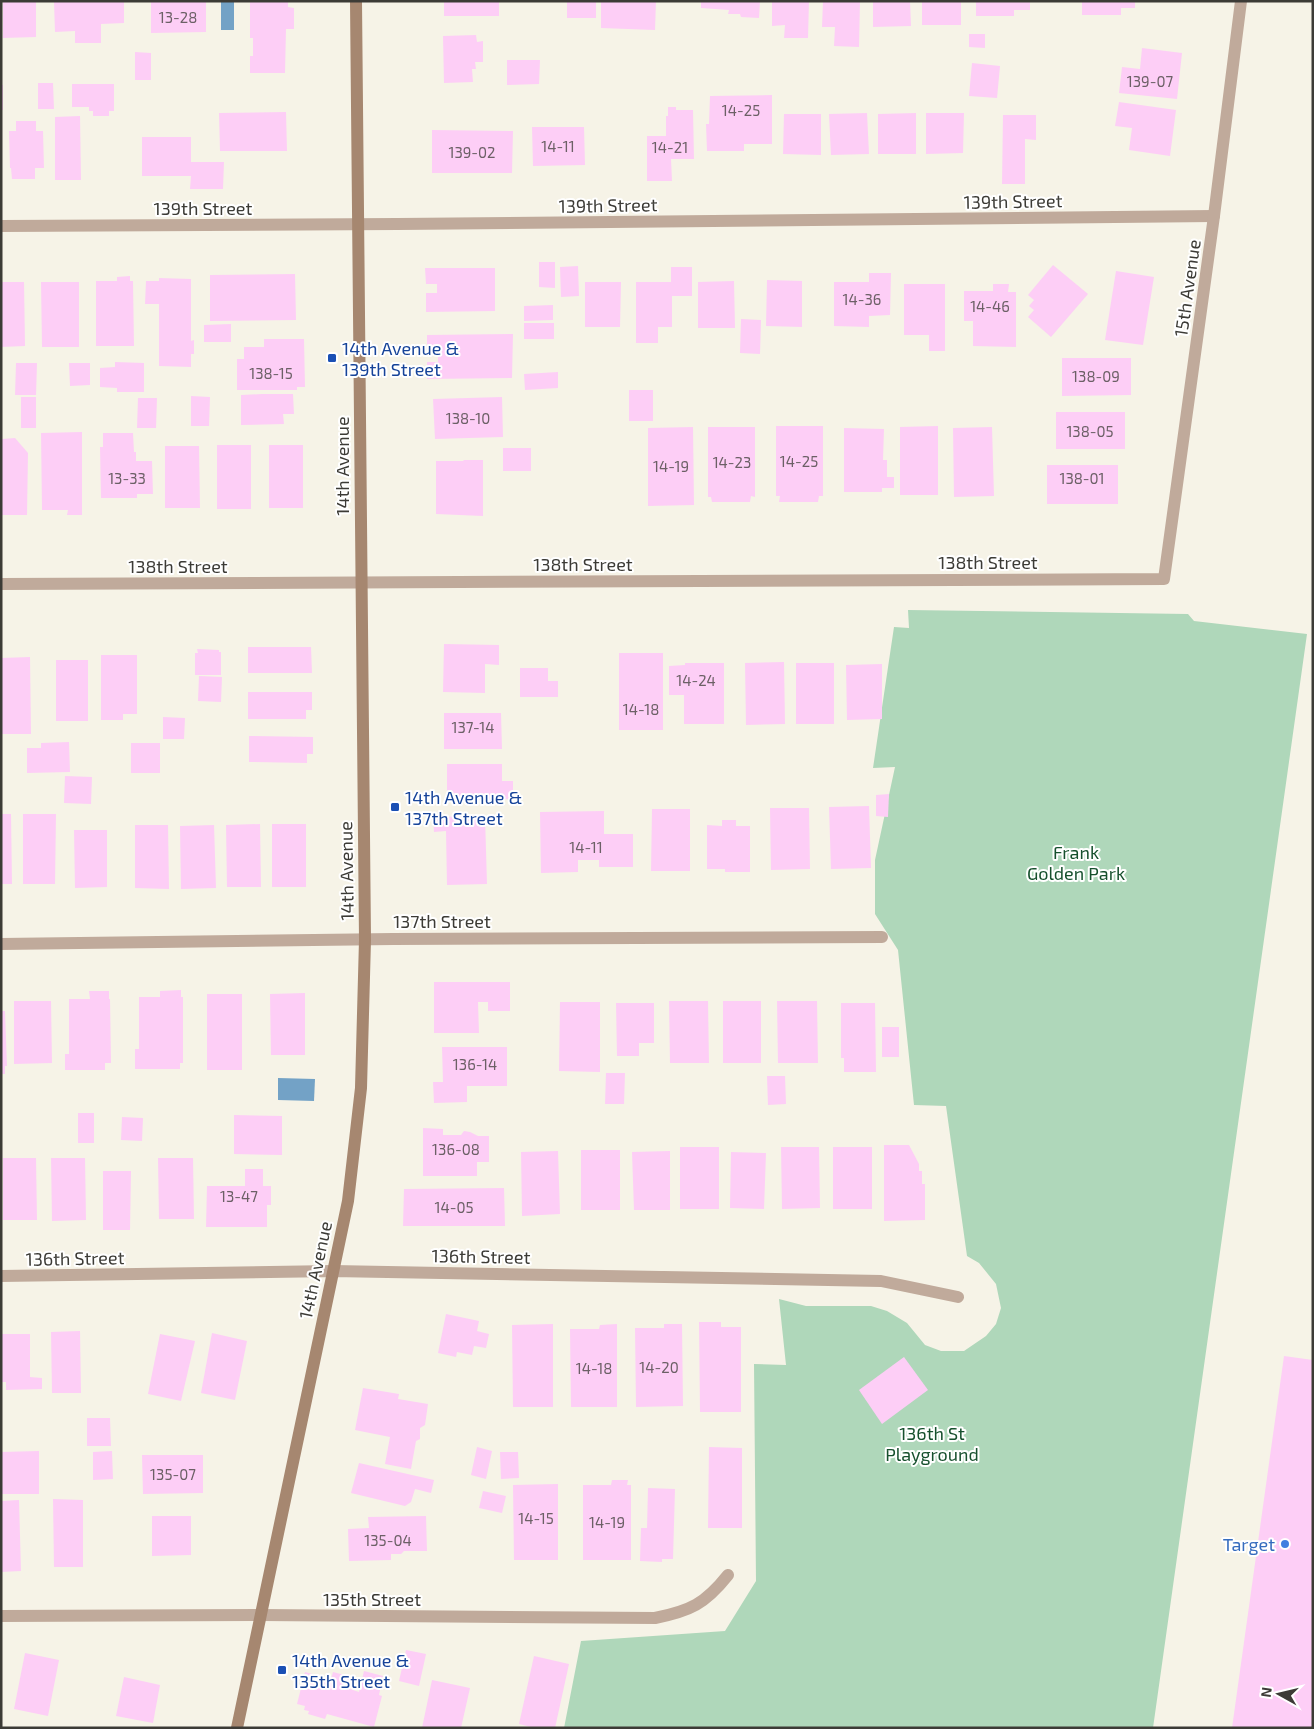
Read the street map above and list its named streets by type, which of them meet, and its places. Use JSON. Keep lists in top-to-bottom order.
{
  "streets": {
    "street": [
      "139th Street",
      "15th Avenue",
      "14th Avenue",
      "138th Street",
      "137th Street",
      "136th Street",
      "135th Street"
    ]
  },
  "crossings": [
    ["139th Street", "15th Avenue"],
    ["139th Street", "14th Avenue"],
    ["15th Avenue", "138th Street"],
    ["14th Avenue", "138th Street"],
    ["14th Avenue", "137th Street"],
    ["14th Avenue", "136th Street"],
    ["14th Avenue", "135th Street"]
  ],
  "parks": ["Frank Golden Park", "136th St Playground"],
  "places": {
    "transit": ["14th Avenue & 139th Street", "14th Avenue & 137th Street", "14th Avenue & 135th Street"],
    "other": ["Target"]
  },
  "house_numbers": [
    "13-28",
    "139-07",
    "14-25",
    "14-11",
    "14-21",
    "139-02",
    "14-36",
    "14-46",
    "138-15",
    "138-09",
    "138-10",
    "138-05",
    "14-25",
    "14-23",
    "14-19",
    "13-33",
    "138-01",
    "14-24",
    "14-18",
    "137-14",
    "14-11",
    "136-14",
    "136-08",
    "13-47",
    "14-05",
    "14-20",
    "14-18",
    "135-07",
    "14-15",
    "14-19",
    "135-04"
  ],
  "north": "left"
}
